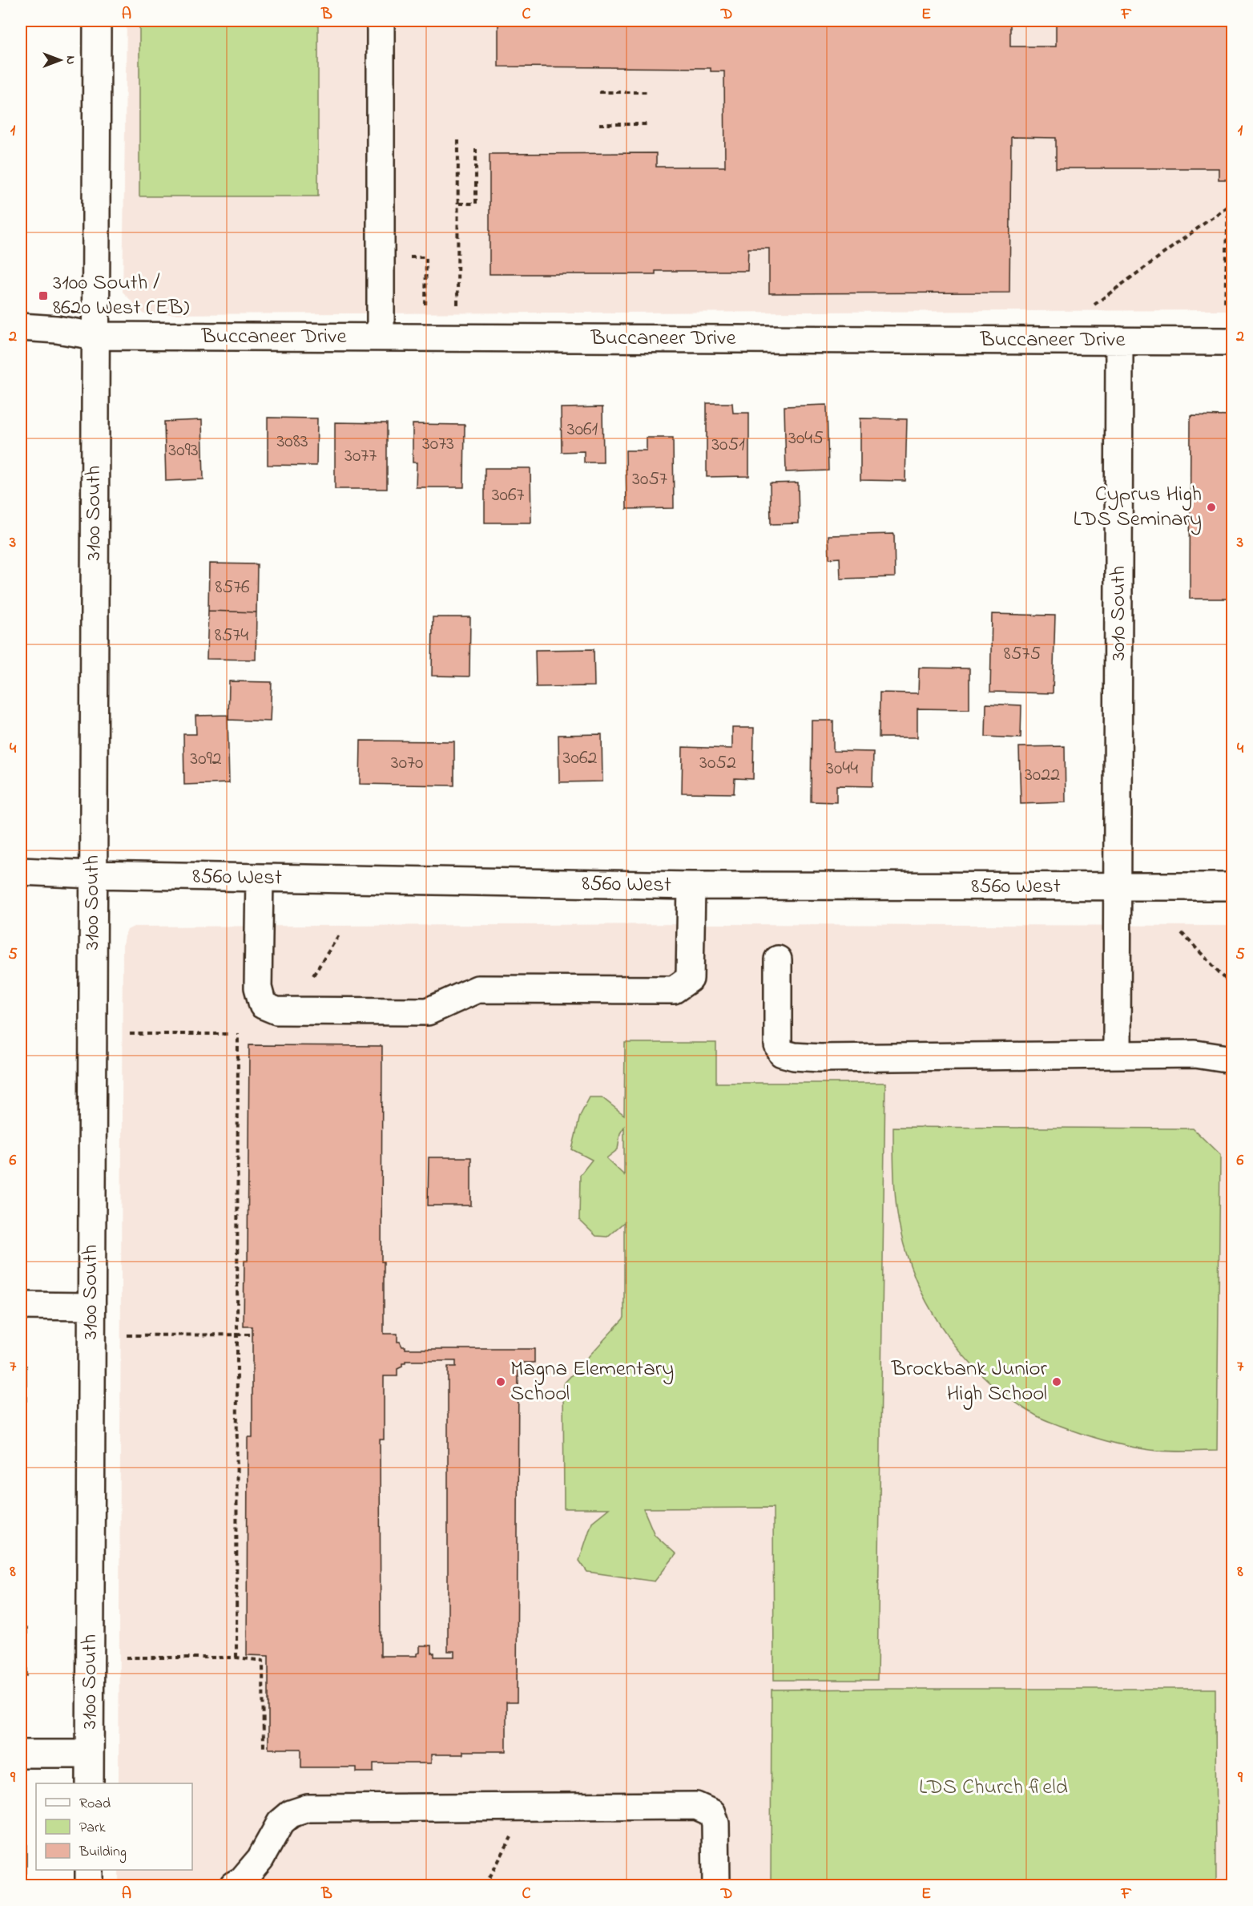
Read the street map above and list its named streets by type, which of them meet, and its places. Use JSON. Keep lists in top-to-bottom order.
{
  "streets": {
    "street": [
      "Buccaneer Drive",
      "3100 South",
      "3010 South",
      "8560 West"
    ]
  },
  "crossings": [
    ["Buccaneer Drive", "3100 South"],
    ["Buccaneer Drive", "3010 South"],
    ["3100 South", "8560 West"],
    ["3010 South", "8560 West"]
  ],
  "parks": ["LDS Church field"],
  "places": {
    "transit": ["3100 South / 8620 West (EB)"],
    "other": ["Cyprus High LDS Seminary", "Magna Elementary School", "Brockbank Junior High School"]
  },
  "house_numbers": [
    "3061",
    "3045",
    "3083",
    "3073",
    "3051",
    "3093",
    "3077",
    "3057",
    "3067",
    "8576",
    "8574",
    "8575",
    "3062",
    "3092",
    "3070",
    "3052",
    "3044",
    "3022"
  ],
  "legend": ["Road", "Park", "Building"],
  "north": "right",
  "grid": {
    "columns": [
      "A",
      "B",
      "C",
      "D",
      "E",
      "F"
    ],
    "rows": [
      "1",
      "2",
      "3",
      "4",
      "5",
      "6",
      "7",
      "8",
      "9"
    ]
  }
}
